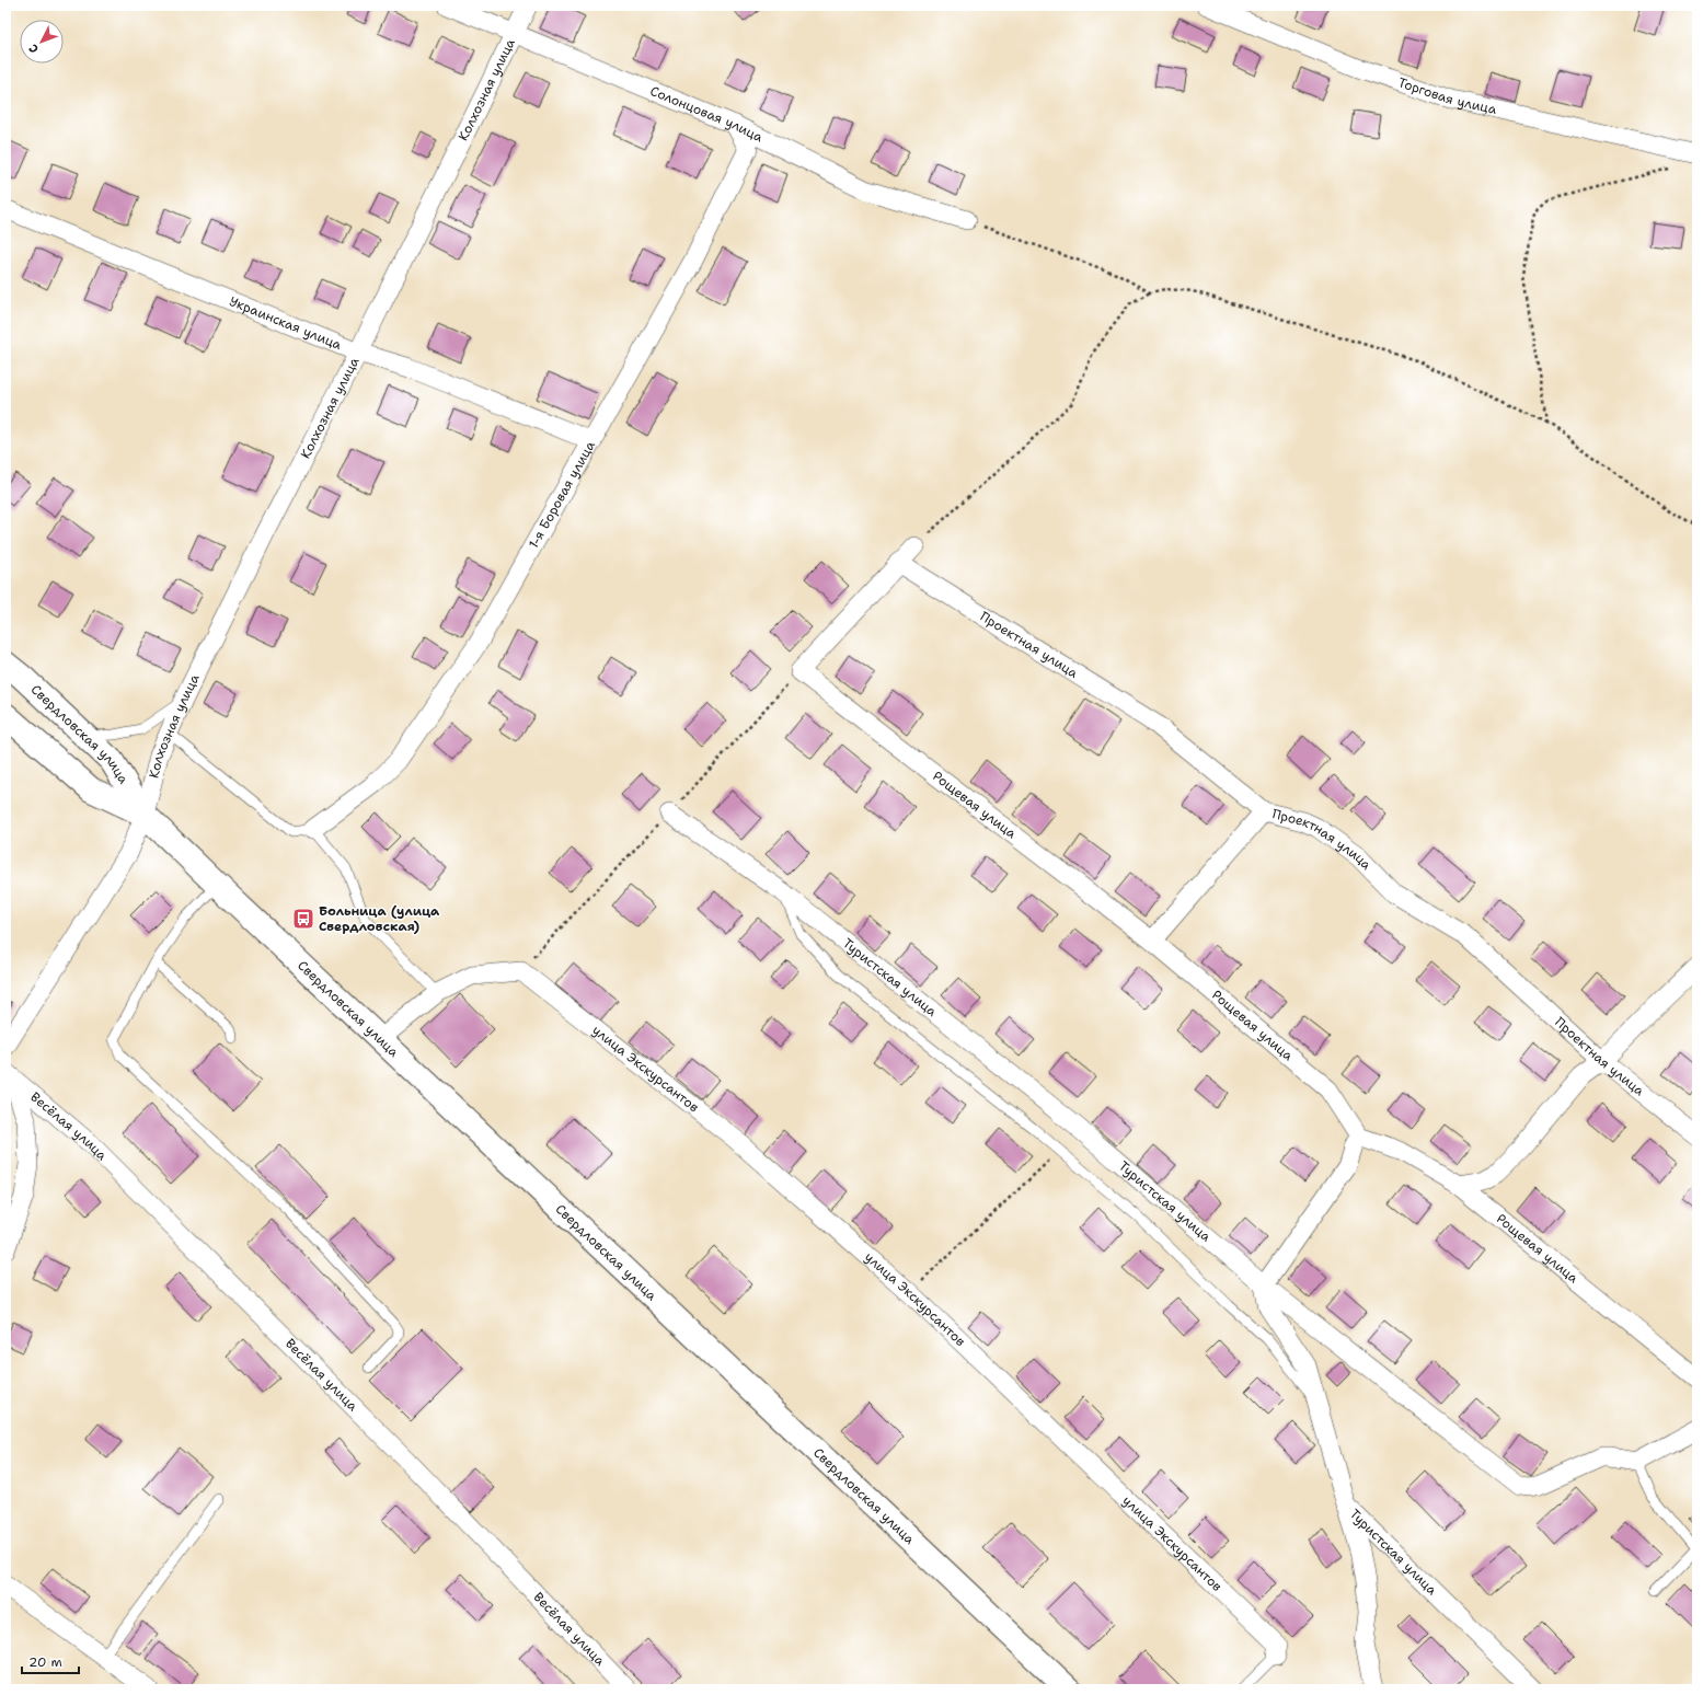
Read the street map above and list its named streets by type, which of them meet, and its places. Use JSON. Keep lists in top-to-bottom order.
{
  "streets": {
    "highway": ["Свердловская улица"],
    "street": [
      "Колхозная улица",
      "Торговая улица",
      "Солонцовая улица",
      "Украинская улица",
      "1-я Боровая улица",
      "Проектная улица",
      "Рощевая улица",
      "Туристская улица",
      "улица Экскурсантов",
      "Весёлая улица"
    ]
  },
  "crossings": [
    ["Колхозная улица", "Солонцовая улица"],
    ["Колхозная улица", "Украинская улица"],
    ["Колхозная улица", "Свердловская улица"],
    ["Солонцовая улица", "1-я Боровая улица"],
    ["Украинская улица", "1-я Боровая улица"],
    ["Проектная улица", "Рощевая улица"]
  ],
  "places": {
    "bus stop": ["Больница (улица Свердловская)"]
  },
  "scale_bar": "20 m",
  "north": "bottom left"
}
